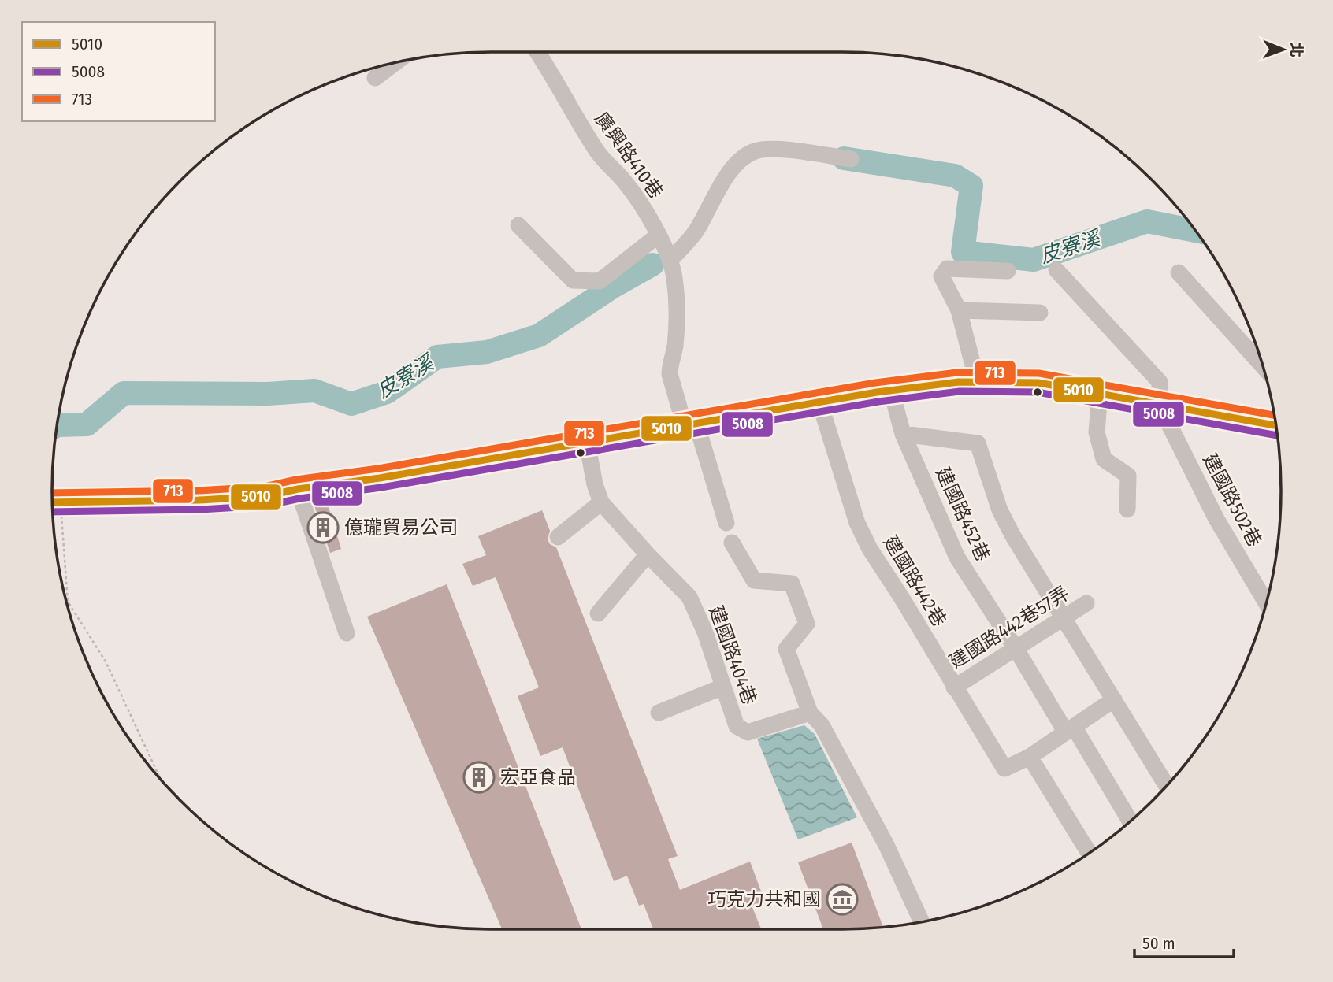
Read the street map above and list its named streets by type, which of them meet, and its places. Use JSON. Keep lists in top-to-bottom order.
{
  "streets": {
    "street": [
      "廣興路410巷",
      "建國路502巷",
      "建國路452巷",
      "建國路442巷",
      "建國路442巷57弄",
      "建國路404巷"
    ]
  },
  "crossings": [
    ["建國路452巷", "建國路442巷57弄"],
    ["建國路442巷", "建國路442巷57弄"]
  ],
  "water": ["皮寮溪"],
  "places": {
    "building": ["億瓏貿易公司", "宏亞食品"],
    "museum": ["巧克力共和國"]
  },
  "lines": ["transit line 713", "transit line 5010", "transit line 5008"],
  "legend": ["5010", "5008", "713"],
  "scale_bar": "50 m",
  "north": "right"
}
